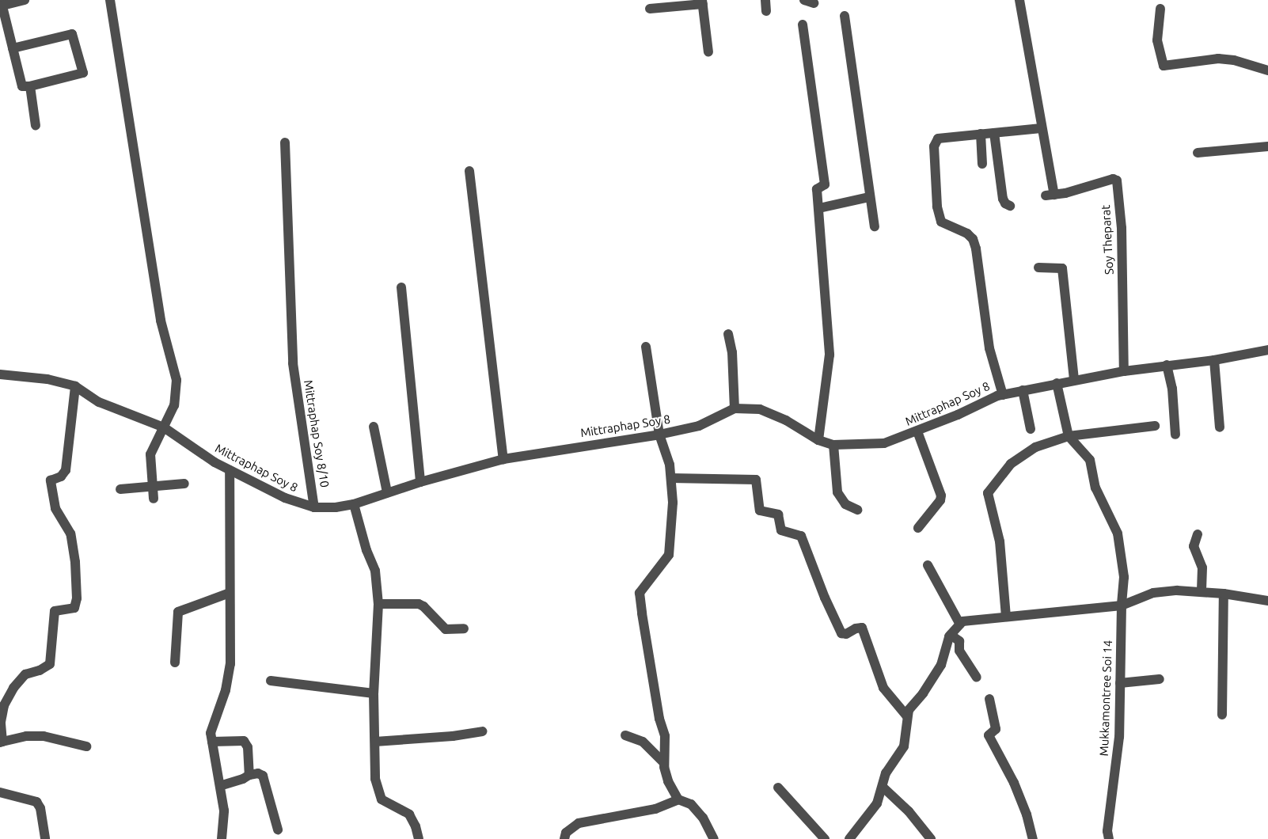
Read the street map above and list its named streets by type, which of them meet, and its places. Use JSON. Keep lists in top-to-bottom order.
{
  "streets": {
    "street": [
      "Soy Theparat",
      "Mittraphap Soy 8",
      "Mittraphap Soy 8/10",
      "Mukkamontree Soi 14"
    ]
  },
  "crossings": [
    ["Soy Theparat", "Mittraphap Soy 8"],
    ["Mittraphap Soy 8", "Mittraphap Soy 8/10"]
  ]
}
